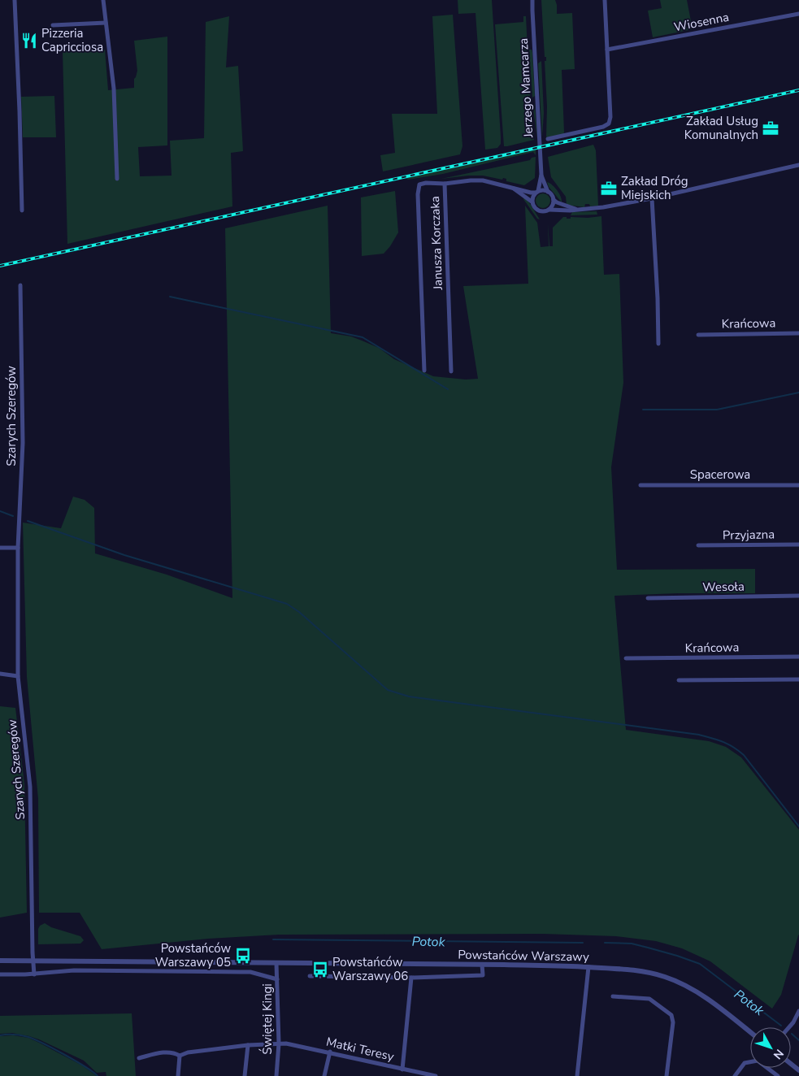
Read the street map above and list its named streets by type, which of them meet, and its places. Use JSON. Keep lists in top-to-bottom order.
{
  "streets": {
    "street": [
      "Wiosenna",
      "Jerzego Mamcarza",
      "Janusza Korczaka",
      "Krańcowa",
      "Szarych Szeregów",
      "Spacerowa",
      "Przyjazna",
      "Wesoła",
      "Powstańców Warszawy",
      "Świętej Kingi",
      "Matki Teresy"
    ]
  },
  "crossings": [
    ["Jerzego Mamcarza", "Janusza Korczaka"],
    ["Szarych Szeregów", "Powstańców Warszawy"],
    ["Powstańców Warszawy", "Świętej Kingi"],
    ["Świętej Kingi", "Matki Teresy"]
  ],
  "water": ["Potok"],
  "places": {
    "restaurant": ["Pizzeria Capricciosa"],
    "office": ["Zakład Usług Komunalnych", "Zakład Dróg Miejskich"],
    "bus stop": ["Powstańców Warszawy 05", "Powstańców Warszawy 06"]
  },
  "north": "bottom right"
}
